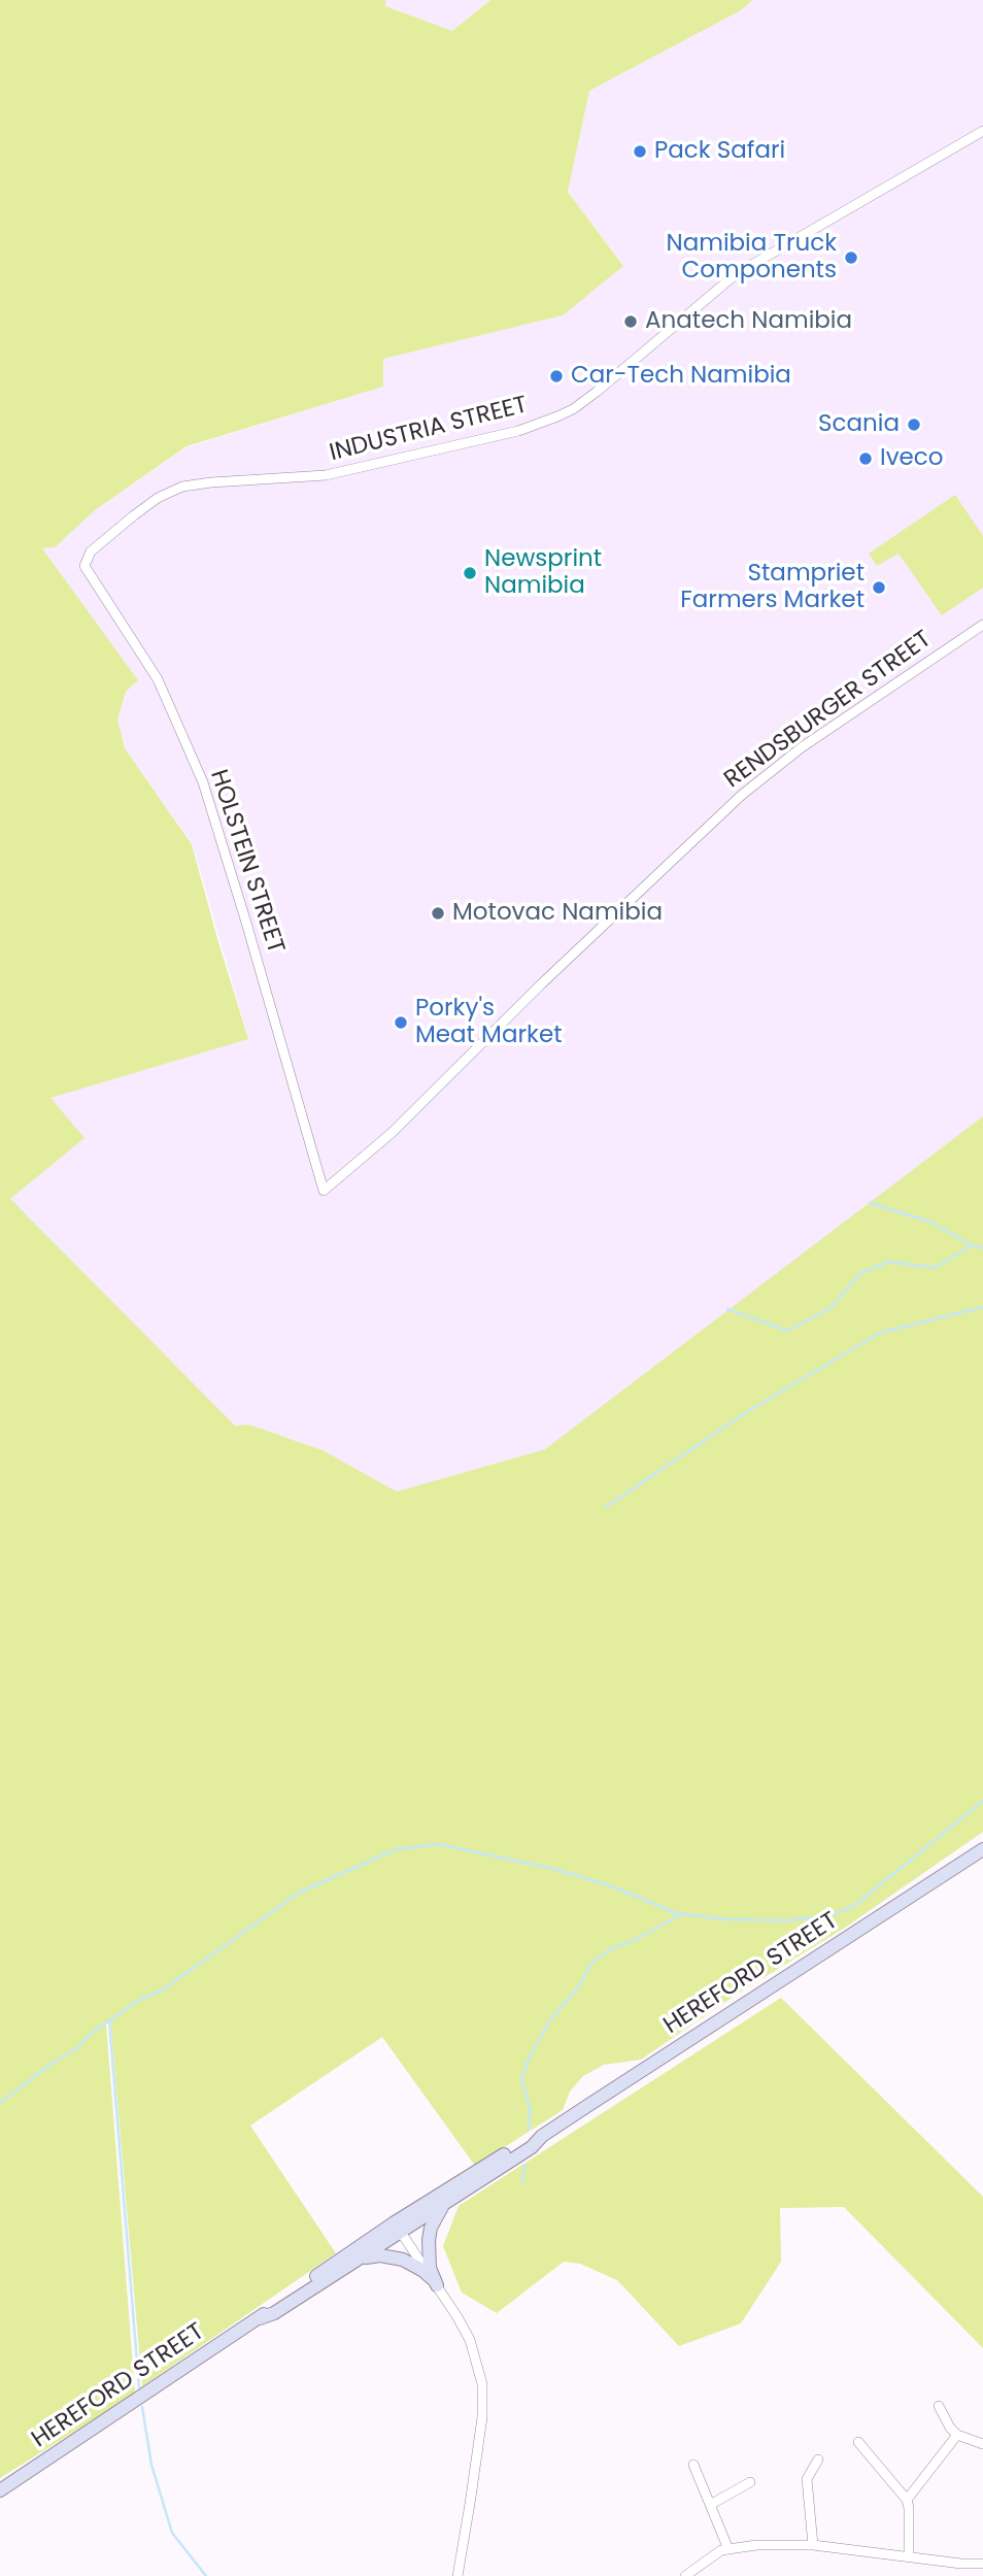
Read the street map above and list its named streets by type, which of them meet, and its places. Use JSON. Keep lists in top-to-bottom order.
{
  "streets": {
    "main road": ["HEREFORD STREET"],
    "street": ["INDUSTRIA STREET", "RENDSBURGER STREET", "HOLSTEIN STREET"]
  },
  "crossings": [
    ["INDUSTRIA STREET", "HOLSTEIN STREET"],
    ["RENDSBURGER STREET", "HOLSTEIN STREET"]
  ],
  "places": [
    "Pack Safari",
    "Namibia Truck Components",
    "Anatech Namibia",
    "Car-Tech Namibia",
    "Scania",
    "Iveco",
    "Newsprint Namibia",
    "Stampriet Farmers Market",
    "Motovac Namibia",
    "Porky's Meat Market"
  ]
}
